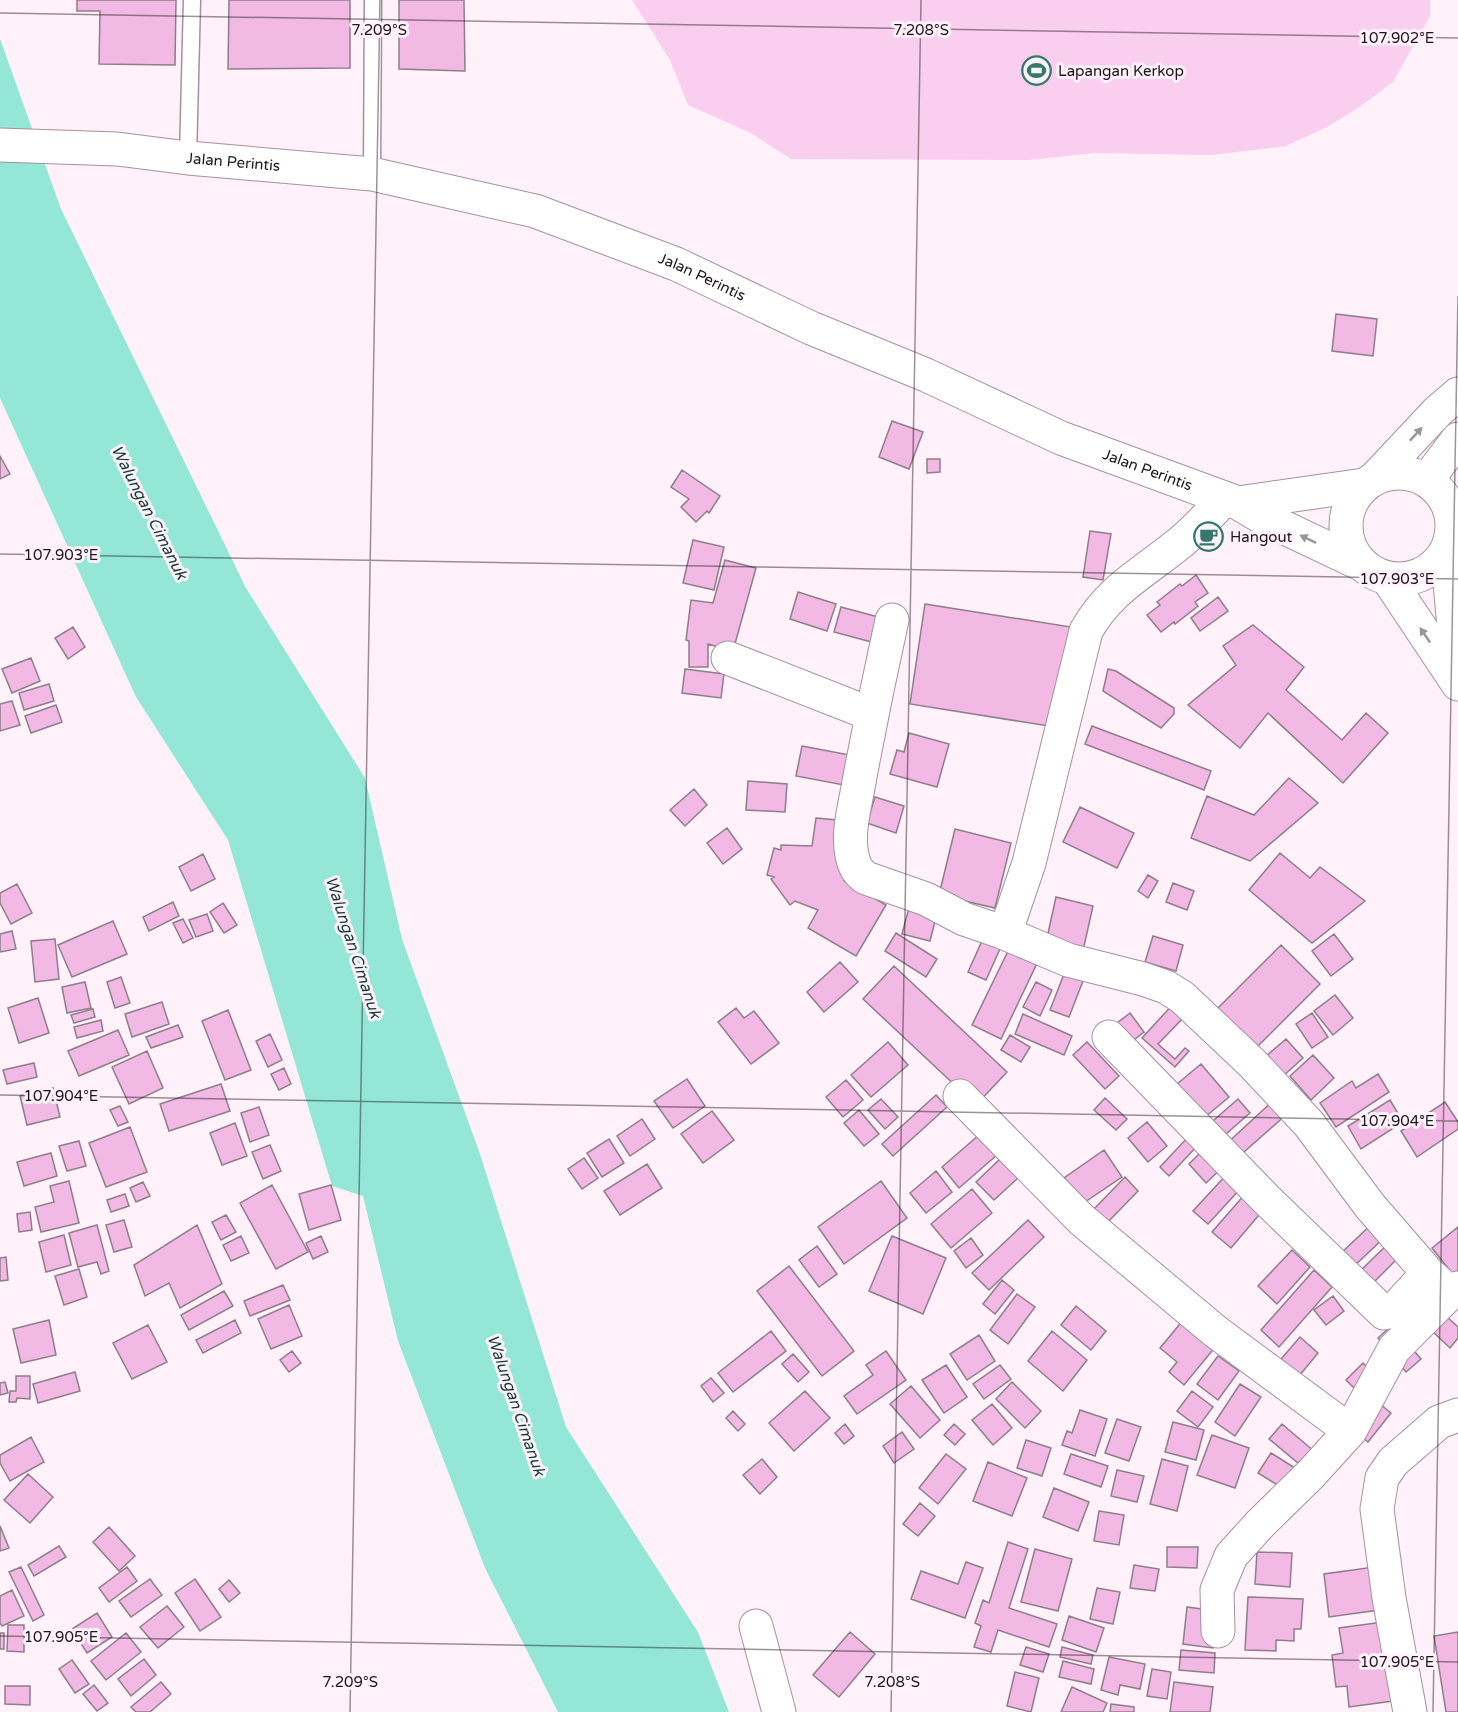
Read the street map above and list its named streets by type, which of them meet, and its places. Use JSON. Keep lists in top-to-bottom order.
{
  "streets": {
    "street": ["Jalan Perintis"]
  },
  "water": ["Walungan Cimanuk"],
  "places": {
    "sports": ["Lapangan Kerkop"],
    "cafe": ["Hangout"]
  },
  "coordinates": [
    "7.209°S",
    "7.208°S",
    "107.902°E",
    "107.903°E",
    "107.904°E",
    "107.905°E"
  ]
}
